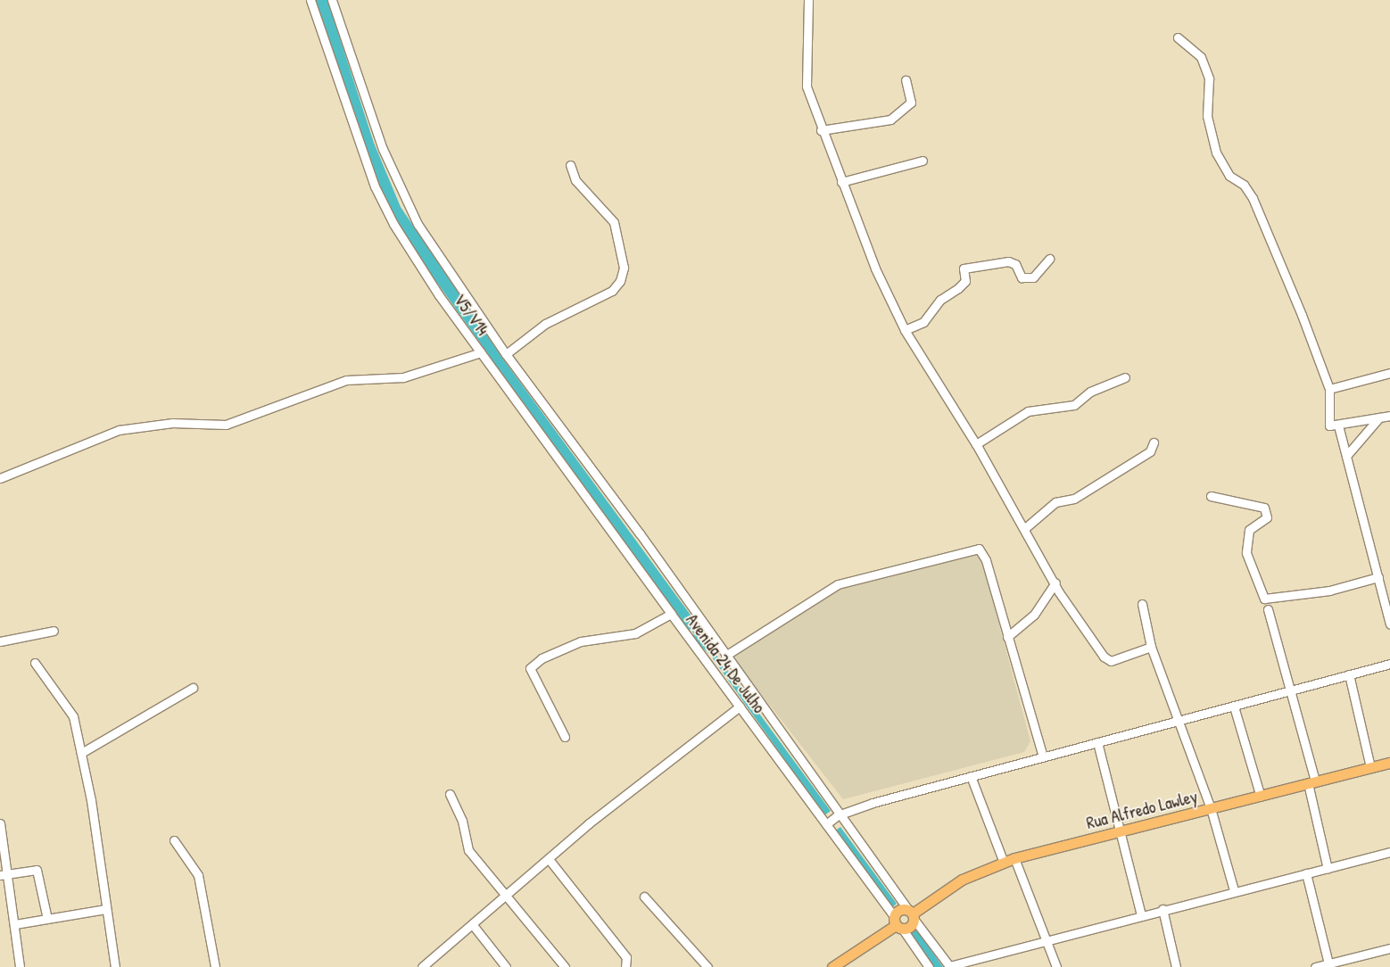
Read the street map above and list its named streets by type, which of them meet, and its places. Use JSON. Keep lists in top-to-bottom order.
{
  "streets": {
    "main road": ["Rua Alfredo Lawley"],
    "street": ["V5/V14", "Avenida 24 De Julho"]
  },
  "crossings": [
    ["V5/V14", "Avenida 24 De Julho"]
  ]
}
